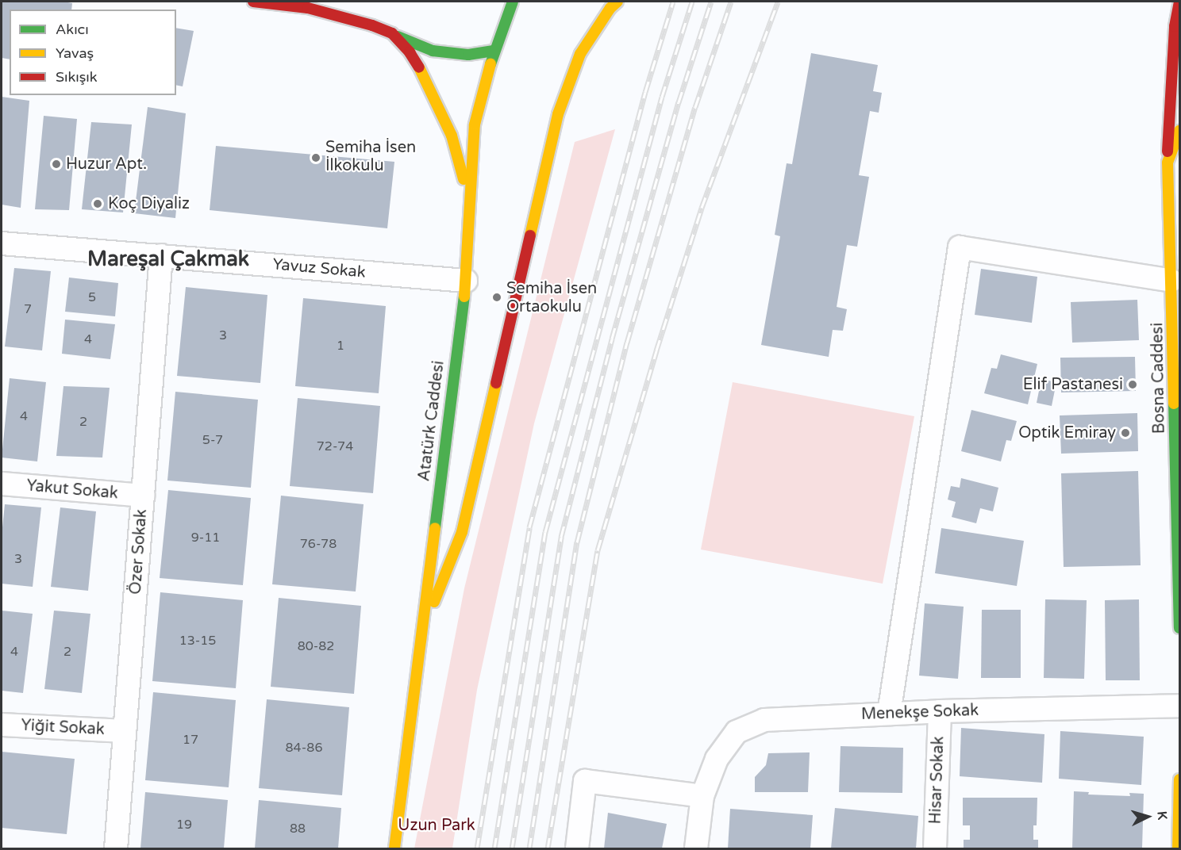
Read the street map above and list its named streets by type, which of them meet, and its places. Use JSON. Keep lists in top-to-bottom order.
{
  "streets": {
    "main road": ["Bosna Caddesi", "Atatürk Caddesi"],
    "street": [
      "Yavuz Sokak",
      "Yakut Sokak",
      "Özer Sokak",
      "Menekşe Sokak",
      "Yiğit Sokak",
      "Hisar Sokak"
    ]
  },
  "crossings": [
    ["Yavuz Sokak", "Atatürk Caddesi"],
    ["Yavuz Sokak", "Özer Sokak"],
    ["Yakut Sokak", "Özer Sokak"],
    ["Özer Sokak", "Yiğit Sokak"],
    ["Menekşe Sokak", "Hisar Sokak"]
  ],
  "districts": ["Mareşal Çakmak"],
  "parks": ["Uzun Park"],
  "places": [
    "Semiha İsen İlkokulu",
    "Huzur Apt.",
    "Koç Diyaliz",
    "Semiha İsen Ortaokulu",
    "Elif Pastanesi",
    "Optik Emiray"
  ],
  "house_numbers": [
    "5",
    "7",
    "3",
    "4",
    "1",
    "4",
    "2",
    "5-7",
    "72-74",
    "9-11",
    "76-78",
    "3",
    "13-15",
    "80-82",
    "4",
    "2",
    "17",
    "84-86",
    "19",
    "88"
  ],
  "legend": ["Akıcı", "Yavaş", "Sıkışık"],
  "north": "right"
}
